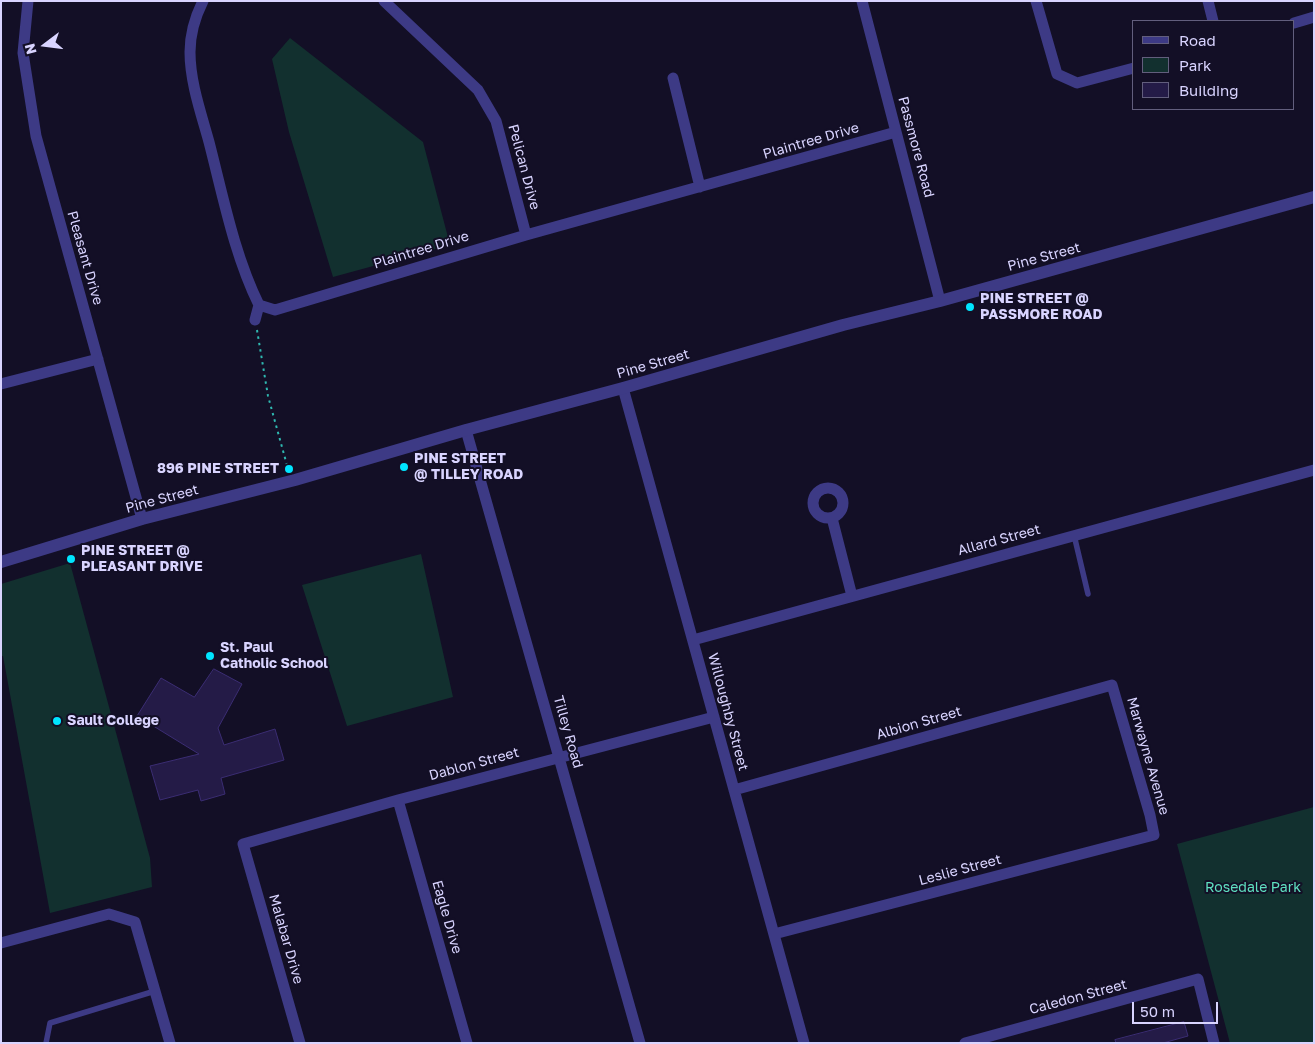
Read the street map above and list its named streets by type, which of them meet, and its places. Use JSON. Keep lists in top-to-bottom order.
{
  "streets": {
    "street": [
      "Plaintree Drive",
      "Passmore Road",
      "Pelican Drive",
      "Pine Street",
      "Pleasant Drive",
      "Allard Street",
      "Willoughby Street",
      "Albion Street",
      "Tilley Road",
      "Marwayne Avenue",
      "Dablon Street",
      "Leslie Street",
      "Eagle Drive",
      "Malabar Drive",
      "Caledon Street"
    ]
  },
  "crossings": [
    ["Plaintree Drive", "Passmore Road"],
    ["Plaintree Drive", "Pelican Drive"],
    ["Passmore Road", "Pine Street"],
    ["Pine Street", "Pleasant Drive"],
    ["Pine Street", "Willoughby Street"],
    ["Pine Street", "Tilley Road"],
    ["Allard Street", "Willoughby Street"],
    ["Willoughby Street", "Albion Street"],
    ["Willoughby Street", "Dablon Street"],
    ["Willoughby Street", "Leslie Street"],
    ["Albion Street", "Marwayne Avenue"],
    ["Tilley Road", "Dablon Street"],
    ["Marwayne Avenue", "Leslie Street"],
    ["Dablon Street", "Eagle Drive"],
    ["Dablon Street", "Malabar Drive"]
  ],
  "parks": ["Rosedale Park"],
  "places": [
    "PINE STREET @ PASSMORE ROAD",
    "PINE STREET @ TILLEY ROAD",
    "896 PINE STREET",
    "PINE STREET @ PLEASANT DRIVE",
    "St. Paul Catholic School",
    "Sault College"
  ],
  "legend": ["Road", "Park", "Building"],
  "scale_bar": "50 m",
  "north": "left"
}
